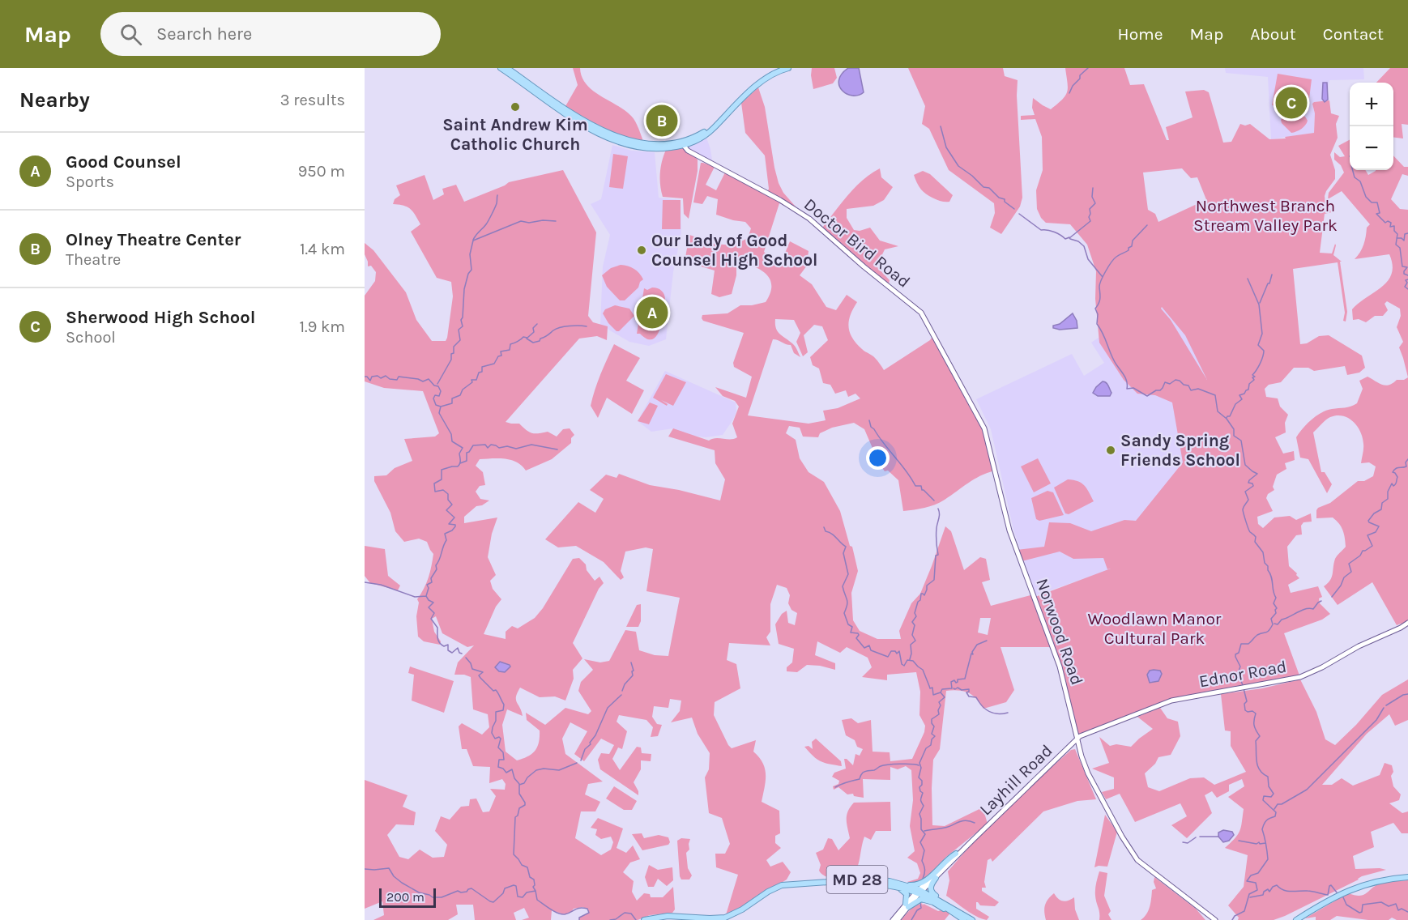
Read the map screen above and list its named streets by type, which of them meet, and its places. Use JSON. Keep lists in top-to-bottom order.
{
  "streets": {
    "main road": [
      "Doctor Bird Road",
      "Norwood Road",
      "Ednor Road",
      "Layhill Road",
      "MD 28"
    ]
  },
  "crossings": [
    ["Doctor Bird Road", "Norwood Road"],
    ["Norwood Road", "Ednor Road"],
    ["Norwood Road", "Layhill Road"],
    ["Ednor Road", "Layhill Road"],
    ["Layhill Road", "MD 28"]
  ],
  "parks": ["Northwest Branch Stream Valley Park", "Woodlawn Manor Cultural Park"],
  "places": ["Saint Andrew Kim Catholic Church", "Our Lady of Good Counsel High School", "Sandy Spring Friends School"],
  "scale_bar": "200 m",
  "page": {
    "header": "Map",
    "search": "Search here",
    "nav": [
      "Home",
      "Map",
      "About",
      "Contact"
    ],
    "heading": ["Nearby", "3 results"],
    "map_buttons": ["+", "−"],
    "pins": ["C", "B", "A"],
    "list": [
      {
        "mark": "A",
        "name": "Good Counsel",
        "note": "Sports",
        "value": "950 m"
      },
      {
        "mark": "B",
        "name": "Olney Theatre Center",
        "note": "Theatre",
        "value": "1.4 km"
      },
      {
        "mark": "C",
        "name": "Sherwood High School",
        "note": "School",
        "value": "1.9 km"
      }
    ],
    "scale": "200 m"
  }
}
